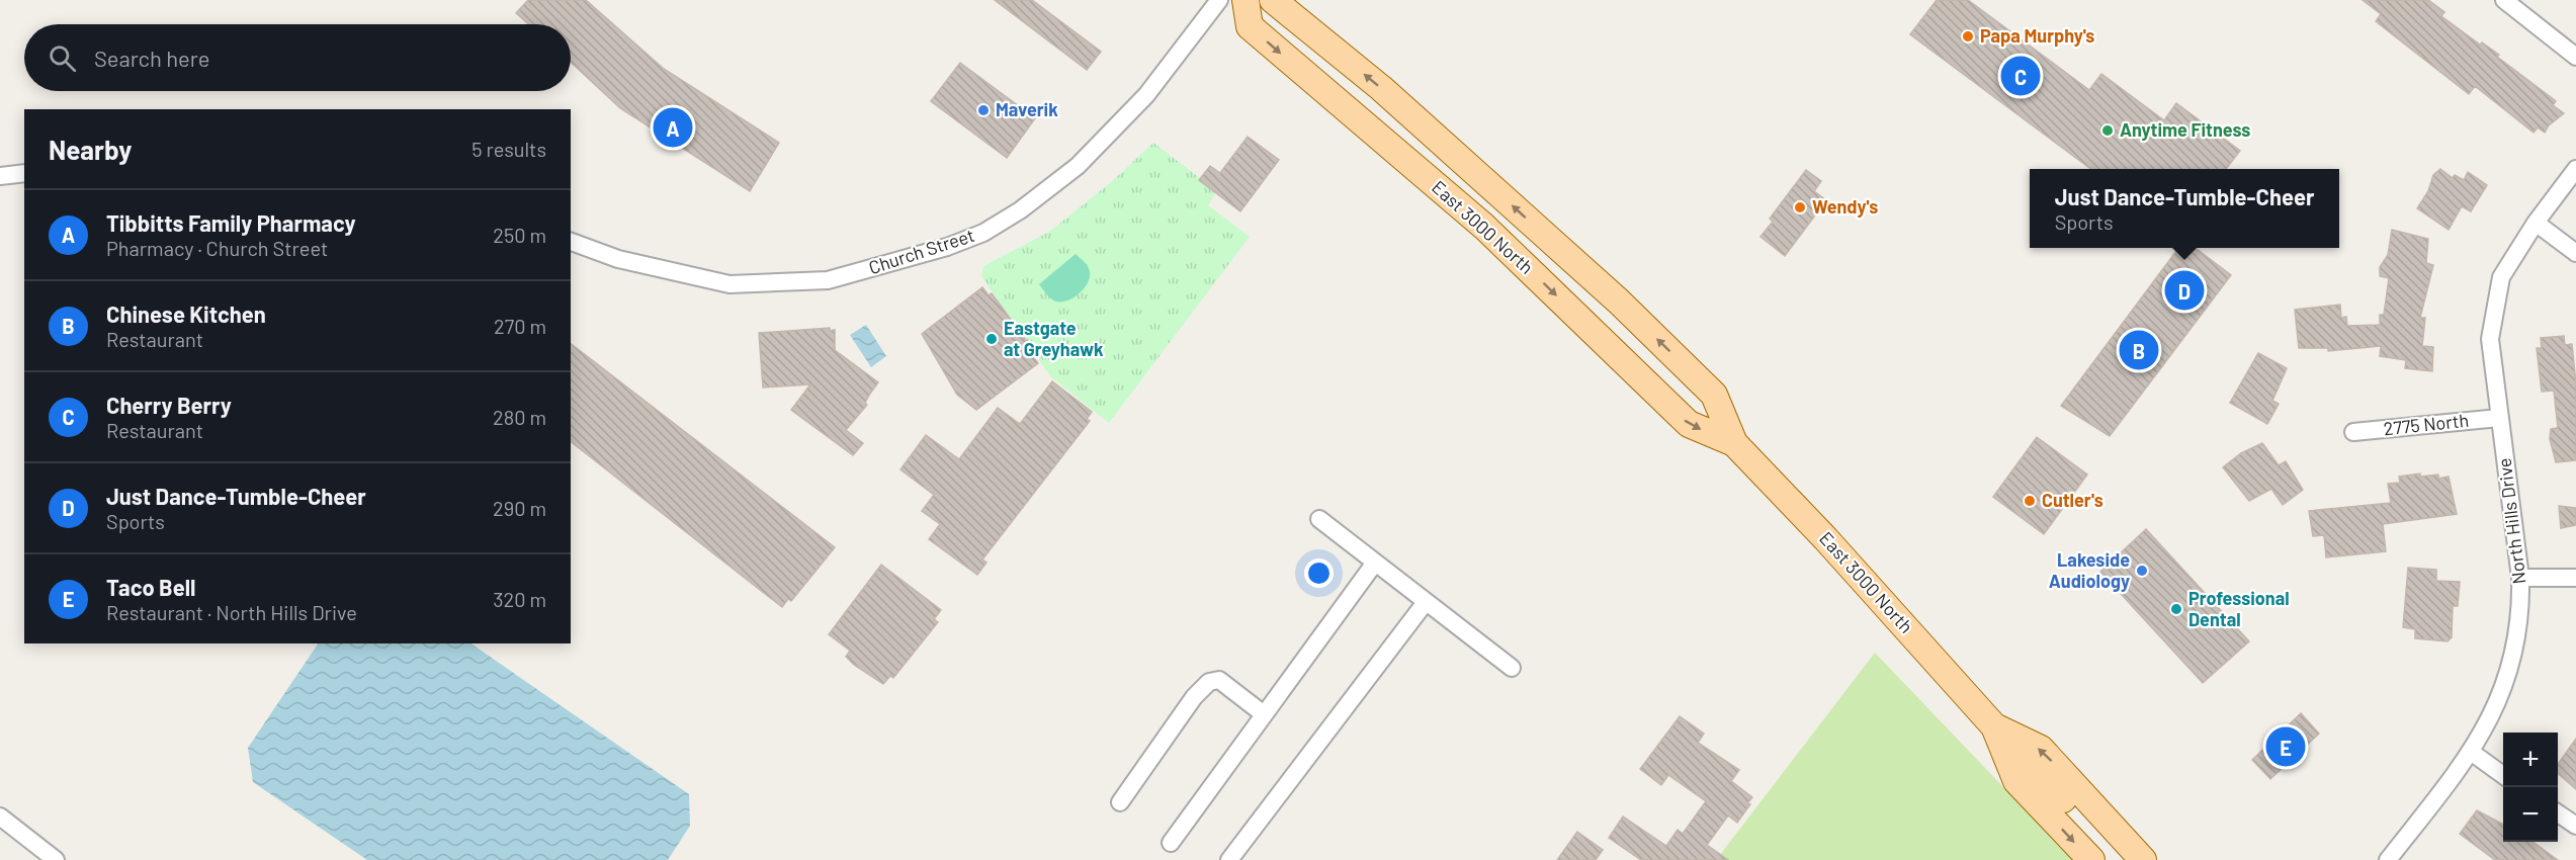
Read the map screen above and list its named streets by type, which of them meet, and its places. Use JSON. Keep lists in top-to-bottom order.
{
  "streets": {
    "main road": ["East 3000 North"],
    "street": ["Church Street", "2775 North", "North Hills Drive"]
  },
  "crossings": [
    ["2775 North", "North Hills Drive"]
  ],
  "places": [
    "Papa Murphy's",
    "Maverik",
    "Anytime Fitness",
    "Wendy's",
    "Eastgate at Greyhawk",
    "Cutler's",
    "Lakeside Audiology",
    "Professional Dental"
  ],
  "page": {
    "search": "Search here",
    "pins": [
      "C",
      "A",
      "D",
      "B",
      "E"
    ],
    "heading": ["Nearby", "5 results"],
    "popup": ["Just Dance-Tumble-Cheer", "Sports"],
    "list": [
      {
        "mark": "A",
        "name": "Tibbitts Family Pharmacy",
        "note": "Pharmacy · Church Street",
        "value": "250 m"
      },
      {
        "mark": "B",
        "name": "Chinese Kitchen",
        "note": "Restaurant",
        "value": "270 m"
      },
      {
        "mark": "C",
        "name": "Cherry Berry",
        "note": "Restaurant",
        "value": "280 m"
      },
      {
        "mark": "D",
        "name": "Just Dance-Tumble-Cheer",
        "note": "Sports",
        "value": "290 m"
      },
      {
        "mark": "E",
        "name": "Taco Bell",
        "note": "Restaurant · North Hills Drive",
        "value": "320 m"
      }
    ],
    "map_buttons": ["+", "−"]
  }
}
